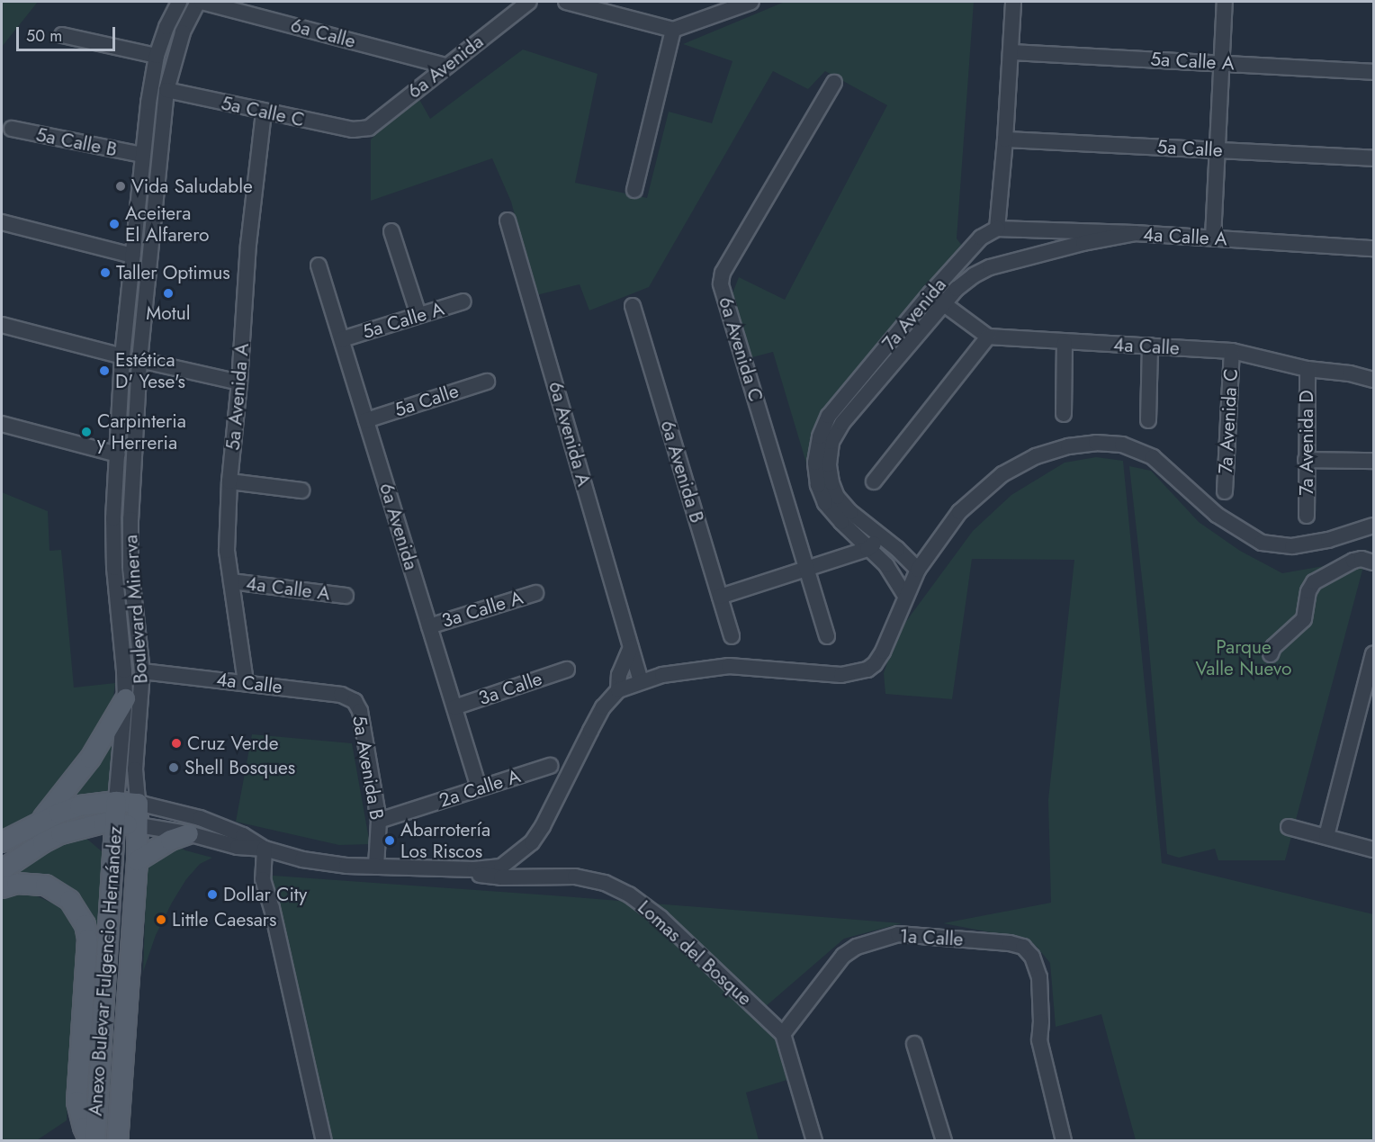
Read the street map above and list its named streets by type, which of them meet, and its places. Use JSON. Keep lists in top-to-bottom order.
{
  "streets": {
    "main road": ["Anexo Bulevar Fulgencio Hernández"],
    "street": [
      "6a Calle",
      "5a Calle A",
      "6a Avenida",
      "5a Calle C",
      "5a Calle B",
      "5a Calle",
      "4a Calle A",
      "7a Avenida",
      "4a Calle",
      "6a Avenida C",
      "5a Avenida A",
      "7a Avenida C",
      "6a Avenida A",
      "7a Avenida D",
      "6a Avenida B",
      "Boulevard Minerva",
      "3a Calle A",
      "3a Calle",
      "5a Avenida B",
      "2a Calle A",
      "1a Calle",
      "Lomas del Bosque"
    ]
  },
  "crossings": [
    ["6a Calle", "6a Avenida"],
    ["6a Calle", "Boulevard Minerva"],
    ["5a Calle A", "6a Avenida"],
    ["6a Avenida", "5a Calle C"],
    ["6a Avenida", "5a Calle"],
    ["6a Avenida", "3a Calle A"],
    ["6a Avenida", "3a Calle"],
    ["6a Avenida", "2a Calle A"],
    ["5a Calle C", "5a Avenida A"],
    ["5a Calle C", "Boulevard Minerva"],
    ["5a Calle B", "Boulevard Minerva"],
    ["4a Calle A", "7a Avenida"],
    ["4a Calle A", "5a Avenida A"],
    ["4a Calle", "5a Avenida A"],
    ["4a Calle", "7a Avenida C"],
    ["4a Calle", "7a Avenida D"],
    ["4a Calle", "Boulevard Minerva"],
    ["4a Calle", "5a Avenida B"],
    ["Boulevard Minerva", "Anexo Bulevar Fulgencio Hernández"],
    ["5a Avenida B", "2a Calle A"],
    ["1a Calle", "Lomas del Bosque"]
  ],
  "parks": ["Parque Valle Nuevo"],
  "places": [
    "Vida Saludable",
    "Aceitera El Alfarero",
    "Taller Optimus",
    "Motul",
    "Estética D' Yese's",
    "Carpinteria y Herreria",
    "Cruz Verde",
    "Shell Bosques",
    "Abarrotería Los Riscos",
    "Dollar City",
    "Little Caesars"
  ],
  "scale_bar": "50 m"
}
